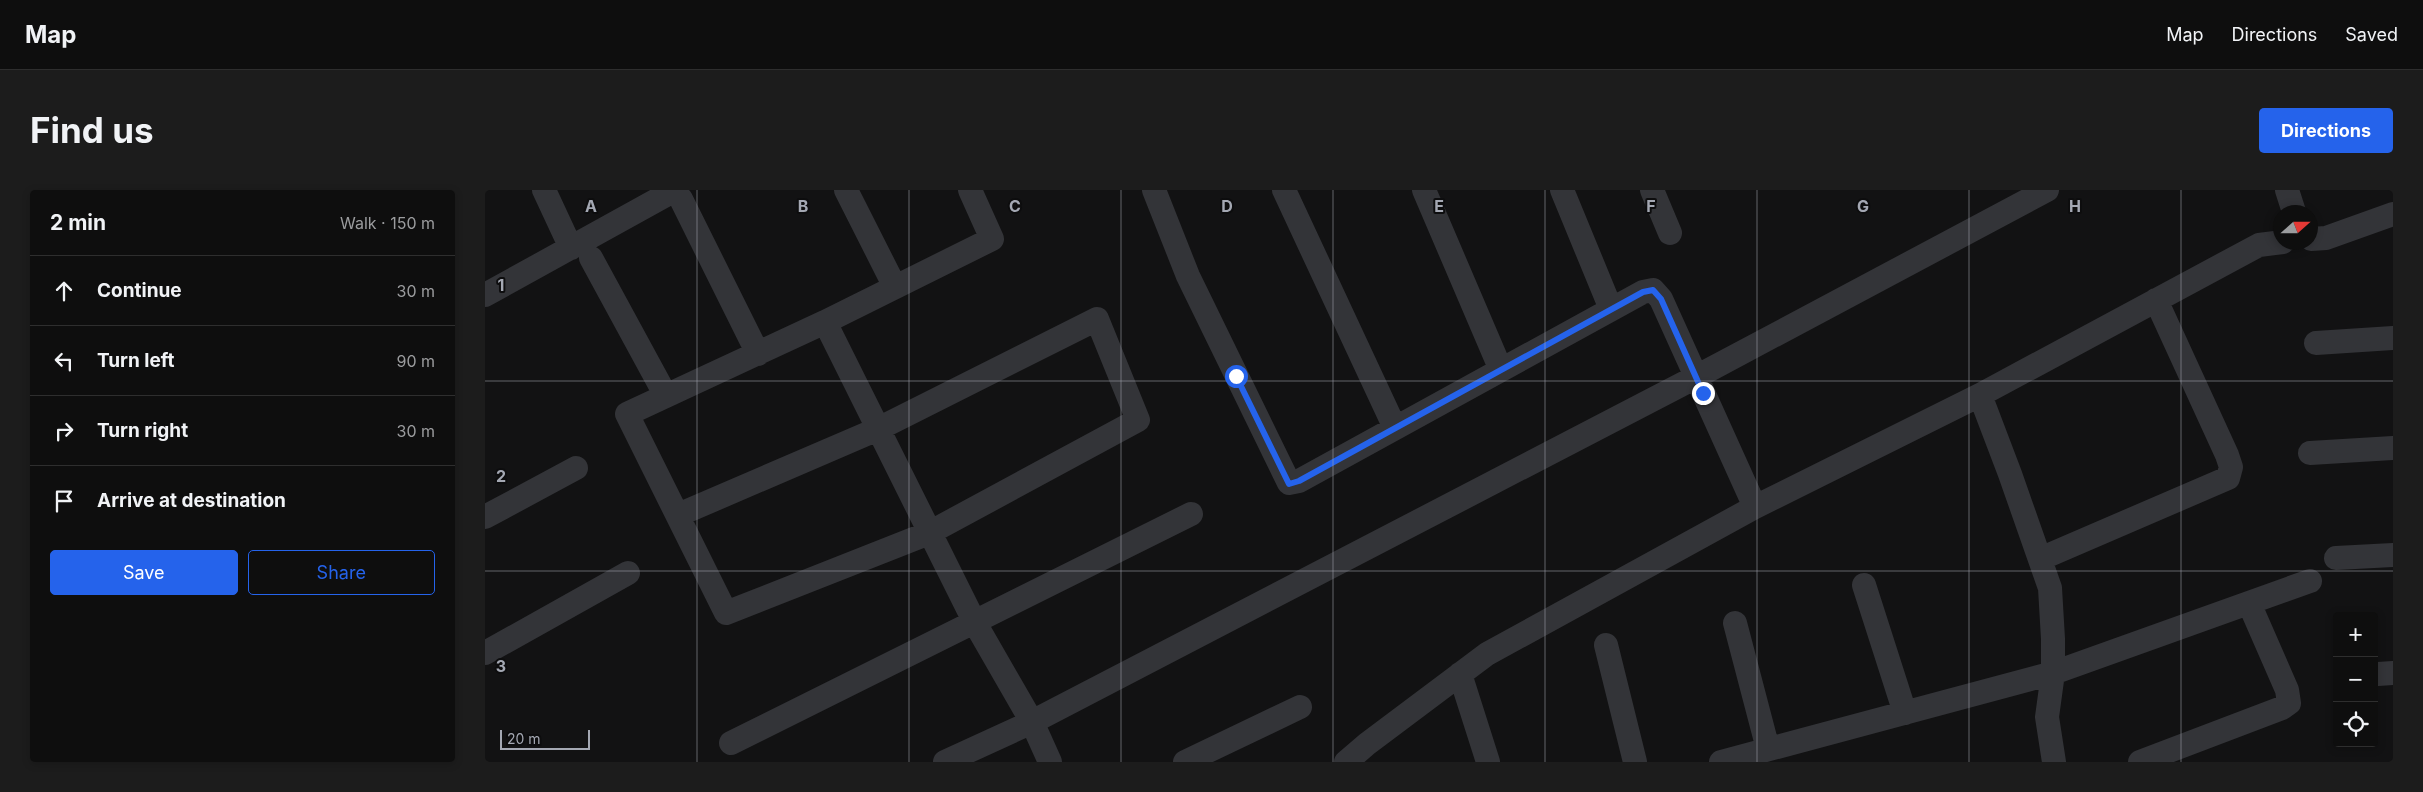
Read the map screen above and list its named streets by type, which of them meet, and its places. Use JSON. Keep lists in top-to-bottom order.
{
  "scale_bar": "20 m",
  "north": "right",
  "page": {
    "header": "Map",
    "nav": ["Map", "Directions", "Saved"],
    "buttons": [
      "Directions",
      ["Save", "Share"]
    ],
    "title": "Find us",
    "heading": ["2 min", "Walk · 150 m"],
    "list": [
      ["Continue", "30 m"],
      ["Turn left", "90 m"],
      ["Turn right", "30 m"],
      "Arrive at destination"
    ],
    "map_buttons": ["+", "−"],
    "scale": "20 m"
  },
  "grid": {
    "columns": [
      "A",
      "B",
      "C",
      "D",
      "E",
      "F",
      "G",
      "H"
    ],
    "rows": ["1", "2", "3"]
  }
}
